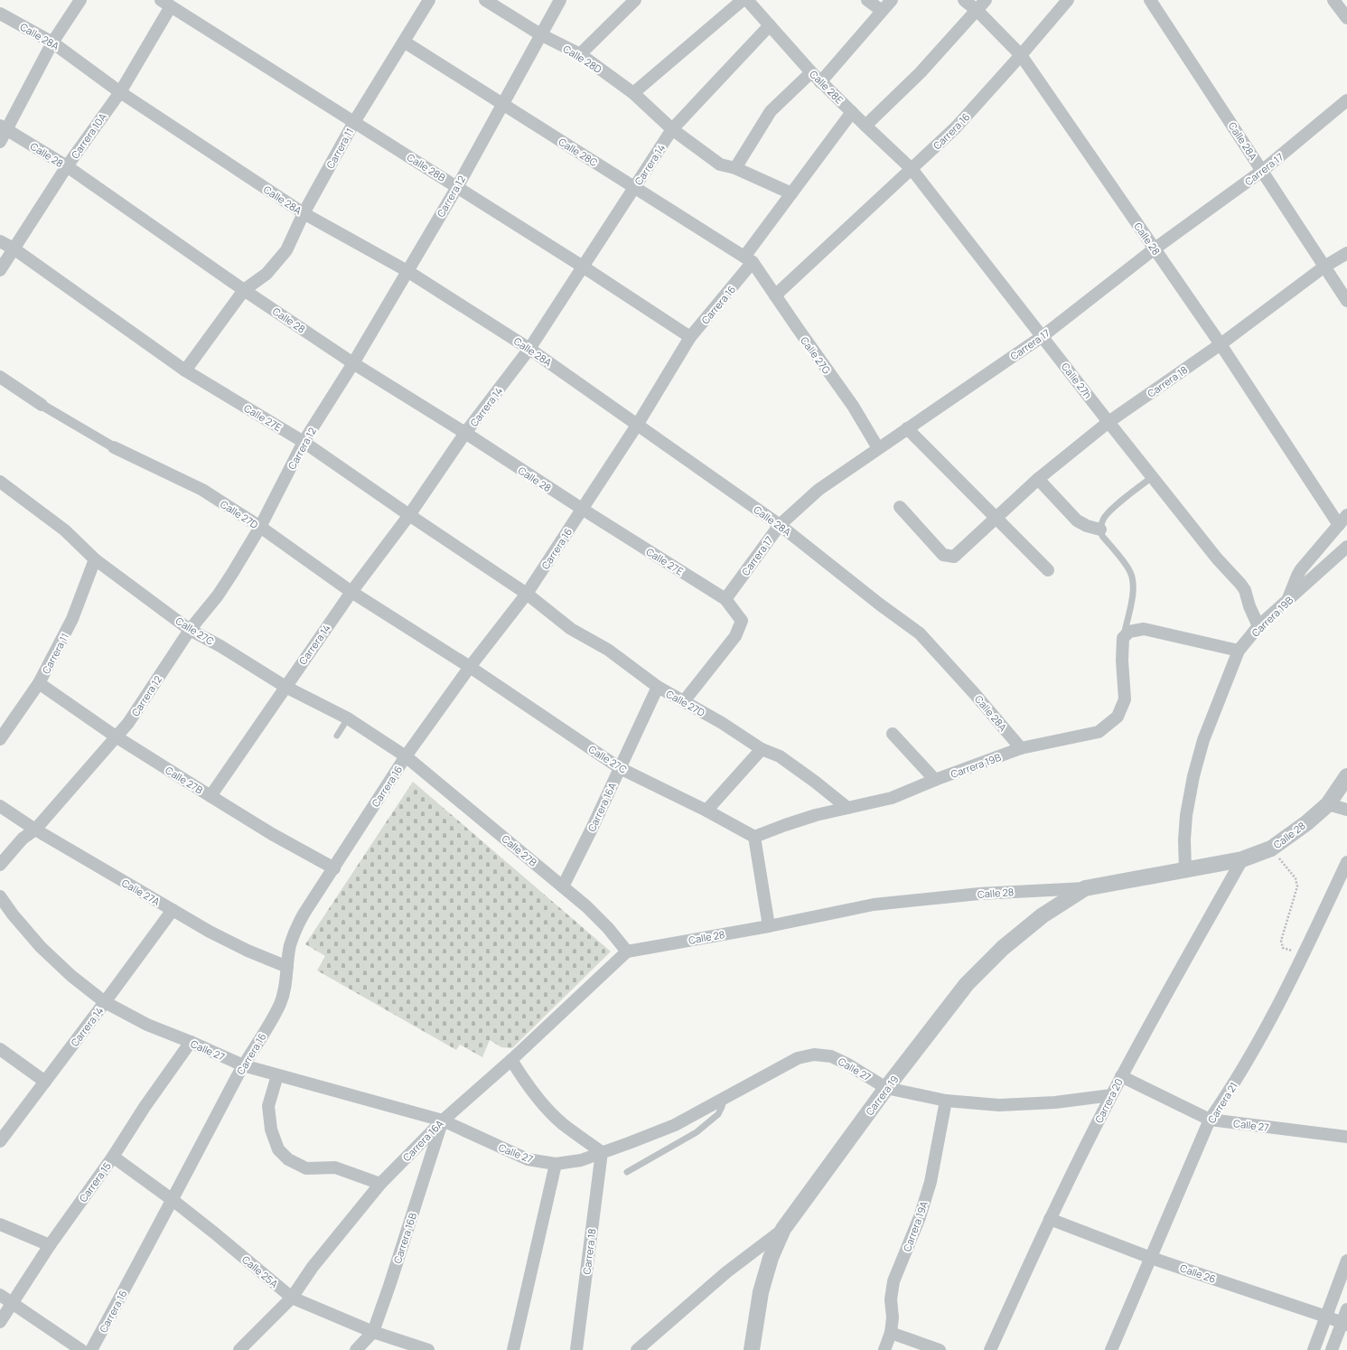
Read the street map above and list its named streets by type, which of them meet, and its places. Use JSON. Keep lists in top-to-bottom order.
{
  "streets": {
    "street": [
      "Calle 28A",
      "Calle 28D",
      "Calle 28E",
      "Carrera 16",
      "Carrera 10A",
      "Carrera 11",
      "Calle 28C",
      "Calle 28",
      "Carrera 14",
      "Calle 28B",
      "Carrera 17",
      "Carrera 12",
      "Calle 27G",
      "Calle 27h",
      "Carrera 18",
      "Calle 27E",
      "Calle 27D",
      "Carrera 19B",
      "Calle 27C",
      "Calle 27B",
      "Carrera 16A",
      "Calle 27A",
      "Calle 27",
      "Carrera 19",
      "Carrera 20",
      "Carrera 21",
      "Carrera 15",
      "Carrera 19A",
      "Carrera 16B",
      "Calle 25A",
      "Calle 26"
    ]
  },
  "crossings": [
    ["Calle 28A", "Carrera 16"],
    ["Calle 28A", "Carrera 10A"],
    ["Calle 28A", "Carrera 11"],
    ["Calle 28A", "Carrera 14"],
    ["Calle 28A", "Carrera 17"],
    ["Calle 28A", "Carrera 12"],
    ["Calle 28A", "Carrera 18"],
    ["Calle 28A", "Carrera 19B"],
    ["Calle 28D", "Carrera 14"],
    ["Calle 28D", "Carrera 12"],
    ["Calle 28E", "Carrera 16"],
    ["Calle 28E", "Carrera 14"],
    ["Calle 28E", "Calle 27h"],
    ["Carrera 16", "Calle 28C"],
    ["Carrera 16", "Calle 28"],
    ["Carrera 16", "Calle 28B"],
    ["Carrera 16", "Calle 27G"],
    ["Carrera 16", "Calle 27h"],
    ["Carrera 16", "Calle 27E"],
    ["Carrera 16", "Calle 27D"],
    ["Carrera 16", "Calle 27C"],
    ["Carrera 16", "Calle 27B"],
    ["Carrera 16", "Calle 27A"],
    ["Carrera 16", "Calle 27"],
    ["Carrera 16", "Calle 25A"],
    ["Carrera 10A", "Calle 28"],
    ["Carrera 10A", "Calle 28B"],
    ["Carrera 10A", "Calle 27E"],
    ["Carrera 11", "Calle 28C"],
    ["Carrera 11", "Calle 28"],
    ["Carrera 11", "Calle 28B"],
    ["Carrera 11", "Calle 27E"],
    ["Carrera 11", "Calle 27C"],
    ["Carrera 11", "Calle 27B"],
    ["Calle 28C", "Carrera 14"],
    ["Calle 28C", "Carrera 12"],
    ["Calle 28C", "Calle 27G"],
    ["Calle 28", "Carrera 14"],
    ["Calle 28", "Carrera 17"],
    ["Calle 28", "Carrera 12"],
    ["Calle 28", "Carrera 18"],
    ["Calle 28", "Calle 27E"],
    ["Calle 28", "Carrera 19B"],
    ["Calle 28", "Calle 27B"],
    ["Calle 28", "Carrera 16A"],
    ["Calle 28", "Carrera 19"],
    ["Calle 28", "Carrera 20"],
    ["Carrera 14", "Calle 28B"],
    ["Carrera 14", "Calle 27E"],
    ["Carrera 14", "Calle 27D"],
    ["Carrera 14", "Calle 27C"],
    ["Carrera 14", "Calle 27B"],
    ["Carrera 14", "Calle 27A"],
    ["Carrera 14", "Calle 27"],
    ["Calle 28B", "Carrera 12"],
    ["Carrera 17", "Calle 27G"],
    ["Carrera 17", "Calle 27h"],
    ["Carrera 17", "Calle 27E"],
    ["Carrera 12", "Calle 27E"],
    ["Carrera 12", "Calle 27D"],
    ["Carrera 12", "Calle 27C"],
    ["Carrera 12", "Calle 27B"],
    ["Carrera 12", "Calle 27A"],
    ["Calle 27h", "Carrera 18"],
    ["Calle 27h", "Carrera 19B"],
    ["Carrera 18", "Calle 27"],
    ["Calle 27E", "Calle 27D"],
    ["Calle 27D", "Carrera 19B"],
    ["Calle 27D", "Calle 27C"],
    ["Calle 27D", "Carrera 16A"],
    ["Carrera 19B", "Calle 27C"],
    ["Calle 27C", "Calle 27B"],
    ["Calle 27C", "Carrera 16A"],
    ["Calle 27B", "Carrera 16A"],
    ["Carrera 16A", "Calle 27"],
    ["Carrera 16A", "Carrera 16B"],
    ["Carrera 16A", "Calle 25A"],
    ["Calle 27", "Carrera 19"],
    ["Calle 27", "Carrera 20"],
    ["Calle 27", "Carrera 21"],
    ["Calle 27", "Carrera 15"],
    ["Calle 27", "Carrera 19A"],
    ["Calle 27", "Carrera 16B"],
    ["Carrera 20", "Calle 26"],
    ["Carrera 21", "Calle 26"],
    ["Carrera 15", "Calle 25A"],
    ["Carrera 16B", "Calle 25A"]
  ]
}
